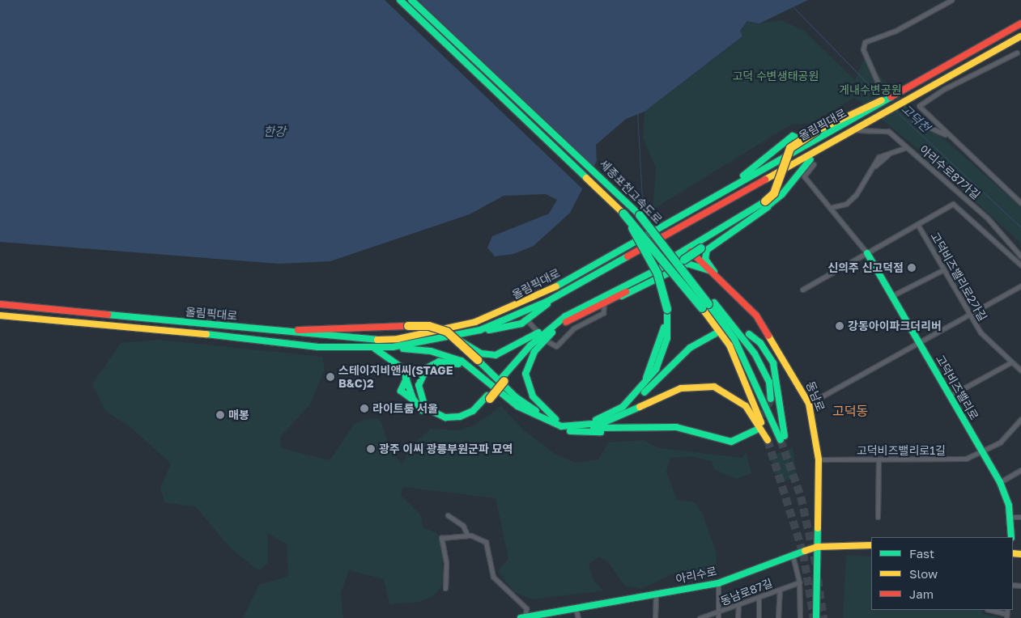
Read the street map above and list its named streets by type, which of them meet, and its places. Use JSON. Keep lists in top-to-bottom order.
{
  "streets": {
    "main road": [
      "올림픽대로",
      "세종포천고속도로",
      "고덕비즈밸리로",
      "동남로",
      "아리수로"
    ],
    "street": [
      "아리수로87가길",
      "고덕비즈밸리로2가길",
      "고덕비즈밸리로1길",
      "동남로87길"
    ]
  },
  "crossings": [
    ["올림픽대로", "아리수로87가길"],
    ["고덕비즈밸리로", "고덕비즈밸리로1길"],
    ["동남로", "고덕비즈밸리로1길"],
    ["동남로", "아리수로"]
  ],
  "districts": ["고덕동"],
  "water": ["고덕천", "한강"],
  "parks": ["고덕 수변생태공원", "게내수변공원"],
  "places": [
    "신의주 신고덕점",
    "강동아이파크더리버",
    "스테이지비앤씨(STAGE B&C)2",
    "라이트룸 서울",
    "매봉",
    "광주 이씨 광릉부원군파 묘역"
  ],
  "legend": ["Fast", "Slow", "Jam"]
}
